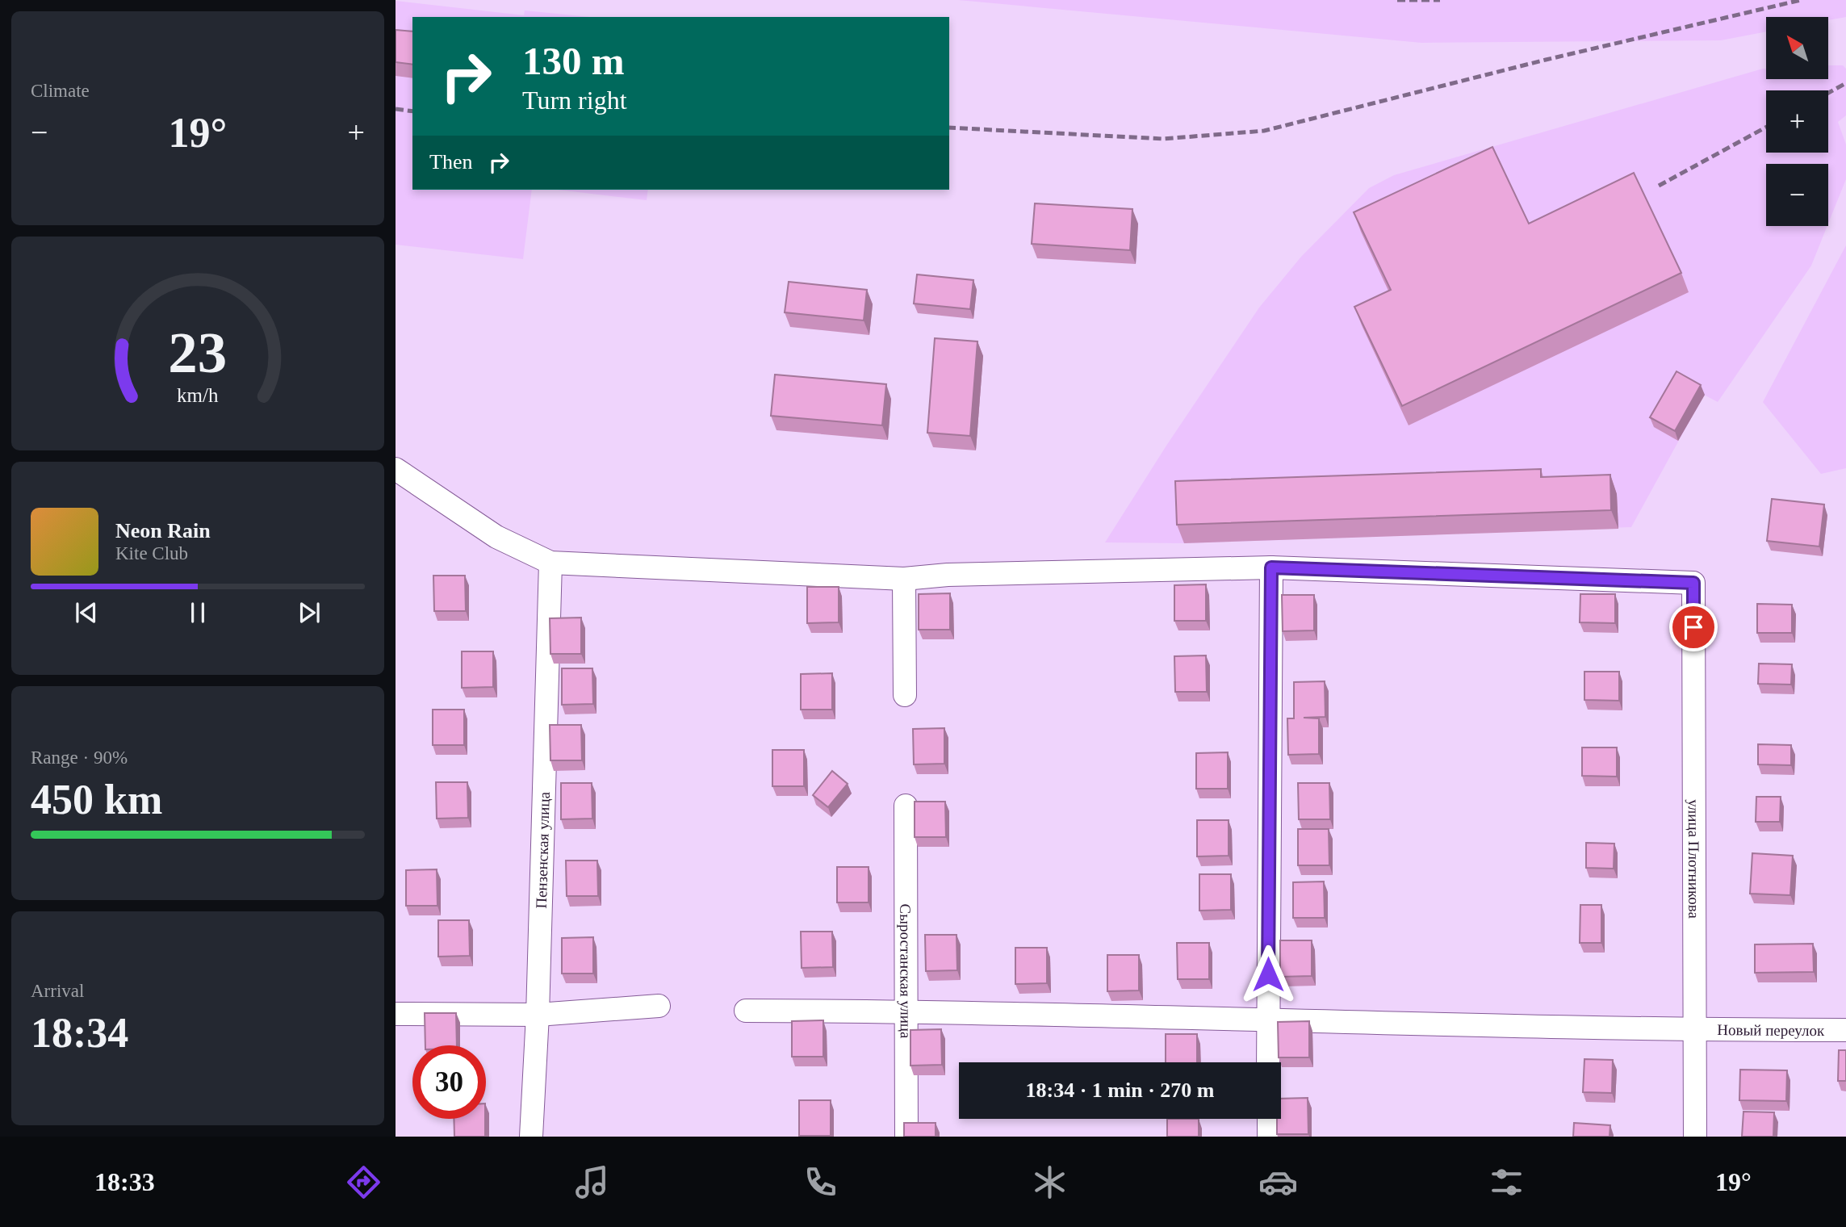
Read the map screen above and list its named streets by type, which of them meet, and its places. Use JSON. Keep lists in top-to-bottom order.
{
  "streets": {
    "street": [
      "Пензенская улица",
      "улица Плотникова",
      "Сыростанская улица",
      "Новый переулок"
    ]
  },
  "crossings": [
    ["улица Плотникова", "Новый переулок"],
    ["Сыростанская улица", "Новый переулок"]
  ],
  "north": "top left",
  "page": {
    "tile": [
      "Climate",
      ["Range · 90%", "450 km"],
      ["Arrival", "18:34"]
    ],
    "map_buttons": ["+", "−"],
    "turn": ["130 m", "Turn right"],
    "heat": ["−", "19°", "+"],
    "then": "Then",
    "song": ["Neon Rain", "Kite Club"],
    "limit": "30",
    "trip": "18:34 · 1 min · 270 m",
    "tabs": ["18:33", "19°"],
    "gauge": ["23", "km/h"]
  }
}
